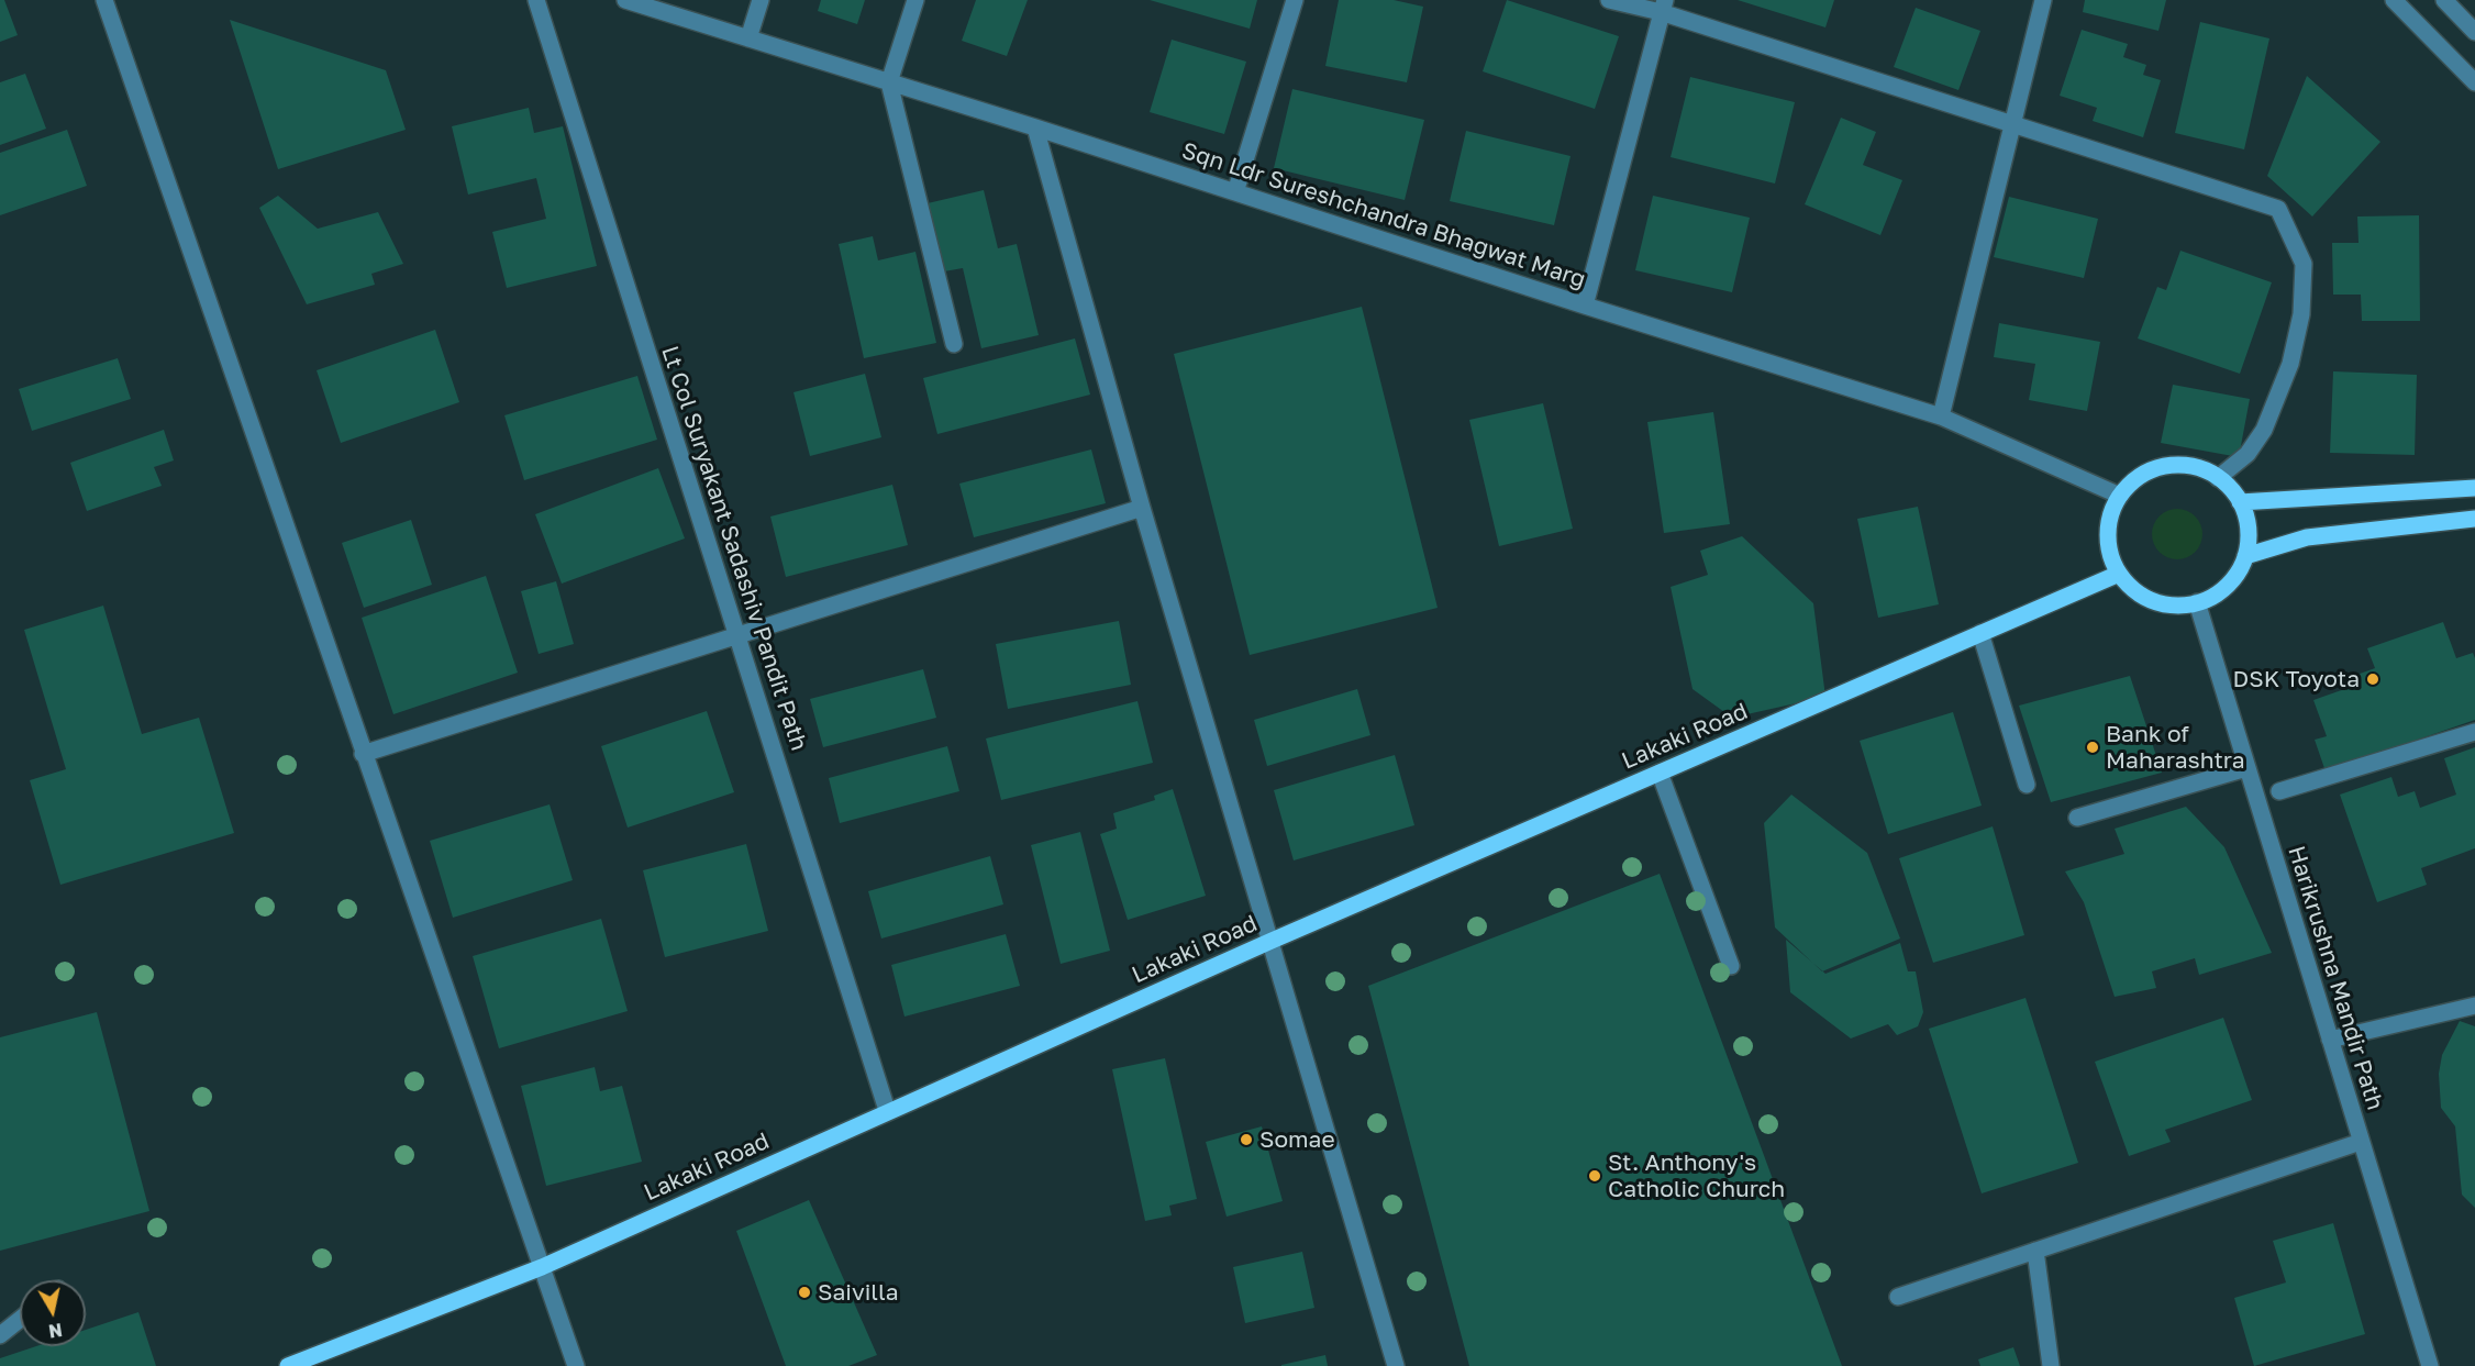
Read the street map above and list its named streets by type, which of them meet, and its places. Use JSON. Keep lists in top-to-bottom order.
{
  "streets": {
    "main road": ["Lakaki Road"],
    "street": ["Sqn Ldr Sureshchandra Bhagwat Marg", "Lt Col Suryakant Sadashiv Pandit Path", "Harikrushna Mandir Path"]
  },
  "crossings": [
    ["Sqn Ldr Sureshchandra Bhagwat Marg", "Lakaki Road"],
    ["Sqn Ldr Sureshchandra Bhagwat Marg", "Harikrushna Mandir Path"],
    ["Lt Col Suryakant Sadashiv Pandit Path", "Lakaki Road"],
    ["Lakaki Road", "Harikrushna Mandir Path"]
  ],
  "places": [
    "DSK Toyota",
    "Bank of Maharashtra",
    "Somae",
    "St. Anthony's Catholic Church",
    "Saivilla"
  ],
  "north": "bottom"
}
